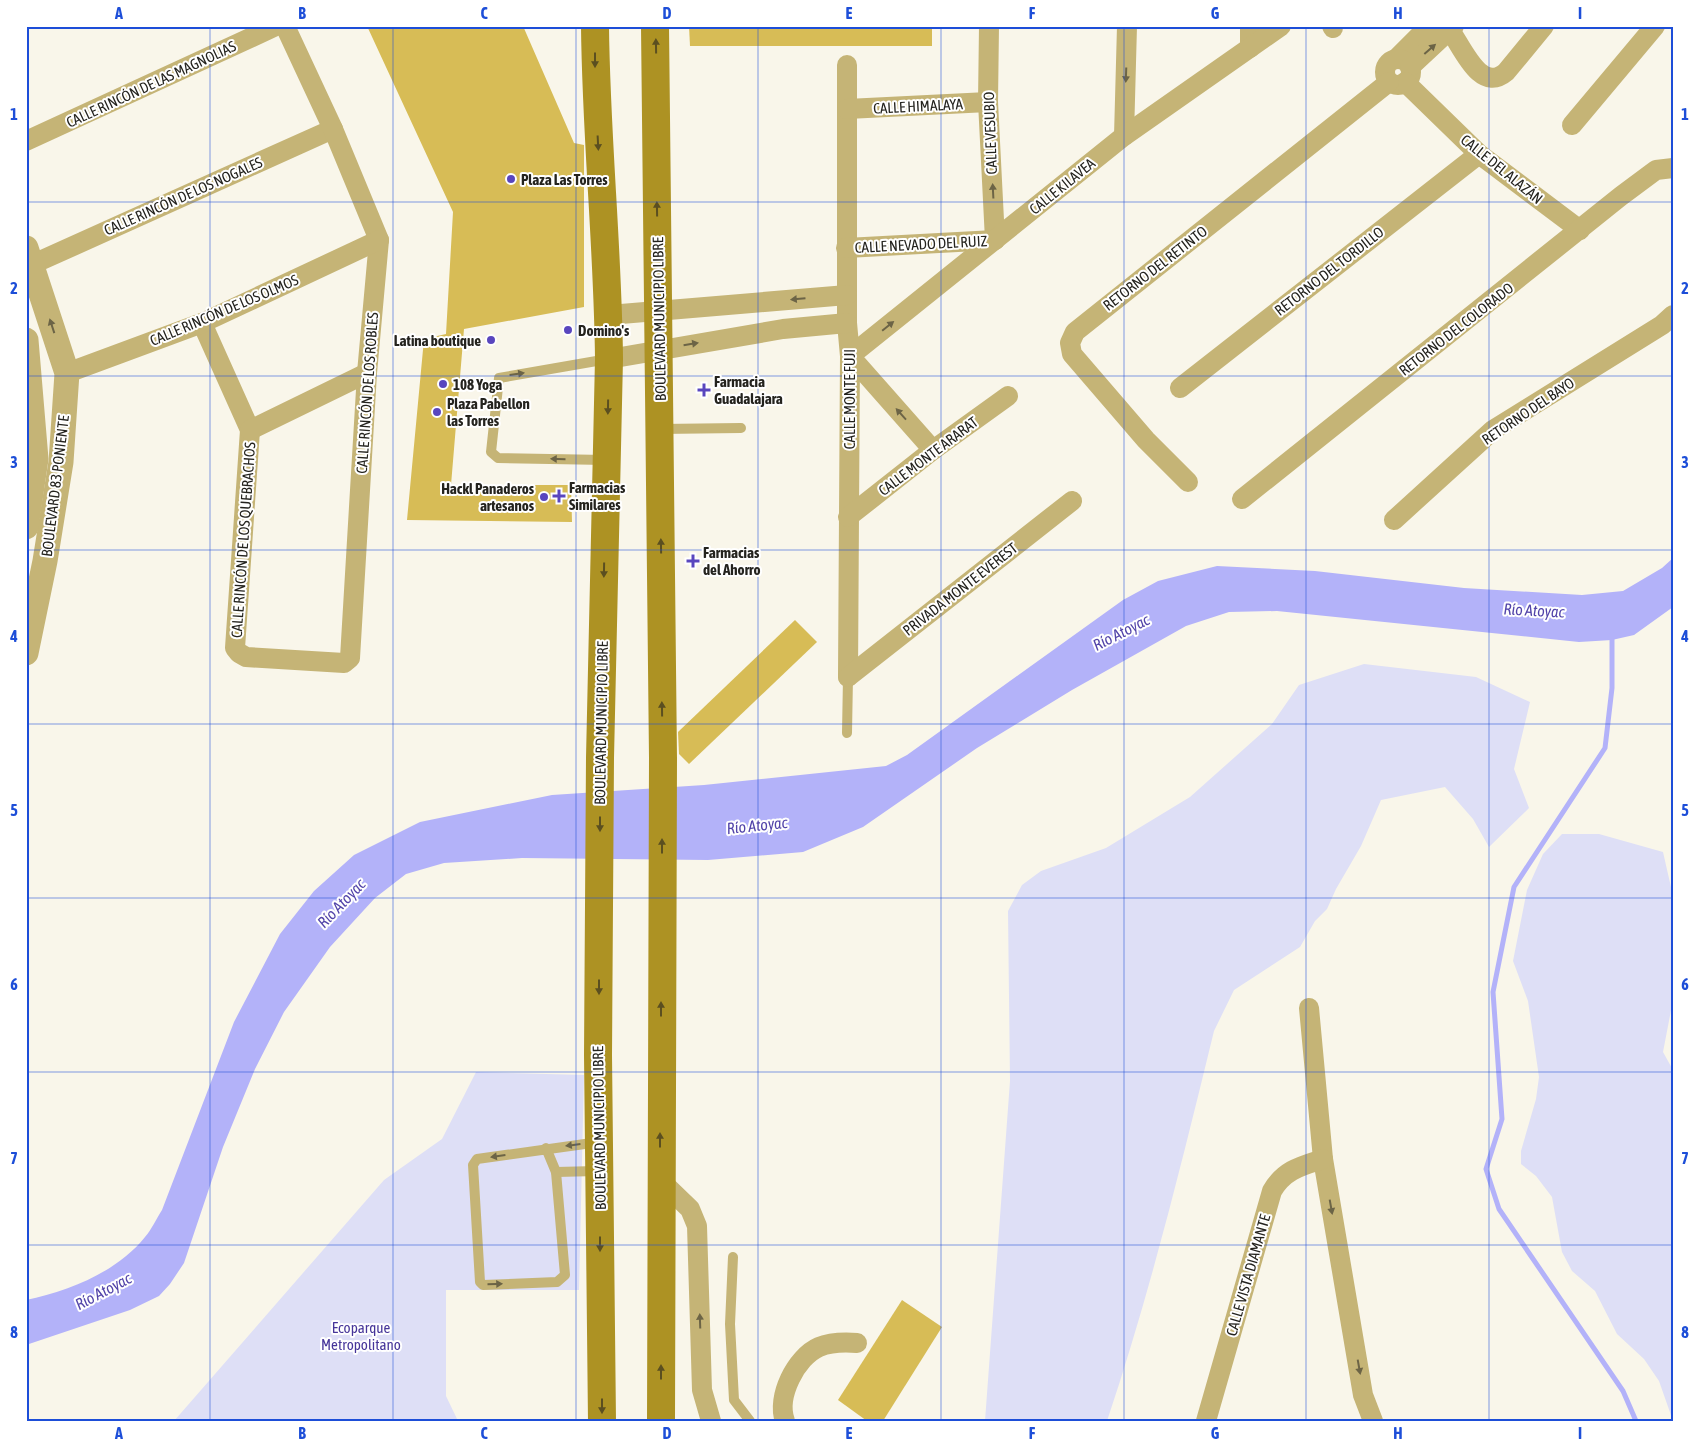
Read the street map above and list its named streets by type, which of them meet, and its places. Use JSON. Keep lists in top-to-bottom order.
{
  "streets": {
    "main road": ["BOULEVARD MUNICIPIO LIBRE"],
    "street": [
      "CALLE RINCÓN DE LAS MAGNOLIAS",
      "CALLE HIMALAYA",
      "CALLE VESUBIO",
      "CALLE DEL ALAZÁN",
      "CALLE KILAVEA",
      "CALLE RINCÓN DE LOS NOGALES",
      "CALLE NEVADO DEL RUIZ",
      "RETORNO DEL RETINTO",
      "RETORNO DEL TORDILLO",
      "CALLE RINCÓN DE LOS OLMOS",
      "RETORNO DEL COLORADO",
      "CALLE RINCÓN DE LOS ROBLES",
      "CALLE MONTE FUJI",
      "RETORNO DEL BAYO",
      "CALLE MONTE ARARAT",
      "BOULEVARD 83 PONIENTE",
      "CALLE RINCÓN DE LOS QUEBRACHOS",
      "PRIVADA MONTE EVEREST",
      "CALLE VISTA DIAMANTE"
    ]
  },
  "crossings": [
    ["CALLE HIMALAYA", "CALLE VESUBIO"],
    ["CALLE HIMALAYA", "CALLE MONTE FUJI"],
    ["CALLE VESUBIO", "CALLE KILAVEA"],
    ["CALLE VESUBIO", "CALLE NEVADO DEL RUIZ"],
    ["CALLE DEL ALAZÁN", "RETORNO DEL RETINTO"],
    ["CALLE DEL ALAZÁN", "RETORNO DEL TORDILLO"],
    ["CALLE DEL ALAZÁN", "RETORNO DEL COLORADO"],
    ["CALLE KILAVEA", "CALLE NEVADO DEL RUIZ"],
    ["CALLE KILAVEA", "CALLE MONTE FUJI"],
    ["CALLE RINCÓN DE LOS NOGALES", "CALLE RINCÓN DE LOS ROBLES"],
    ["CALLE RINCÓN DE LOS NOGALES", "BOULEVARD 83 PONIENTE"],
    ["CALLE NEVADO DEL RUIZ", "CALLE MONTE FUJI"],
    ["CALLE RINCÓN DE LOS OLMOS", "CALLE RINCÓN DE LOS ROBLES"],
    ["CALLE RINCÓN DE LOS OLMOS", "BOULEVARD 83 PONIENTE"],
    ["CALLE RINCÓN DE LOS OLMOS", "CALLE RINCÓN DE LOS QUEBRACHOS"],
    ["CALLE RINCÓN DE LOS ROBLES", "CALLE RINCÓN DE LOS QUEBRACHOS"],
    ["CALLE MONTE FUJI", "CALLE MONTE ARARAT"],
    ["CALLE MONTE FUJI", "PRIVADA MONTE EVEREST"]
  ],
  "one_way": ["CALLE VESUBIO"],
  "water": ["Río Atoyac"],
  "parks": ["Ecoparque Metropolitano"],
  "places": {
    "other": [
      "Plaza Las Torres",
      "Domino's",
      "Latina boutique",
      "108 Yoga",
      "Plaza Pabellon las Torres",
      "Hackl Panaderos artesanos"
    ],
    "health": ["Farmacia Guadalajara", "Farmacias Similares", "Farmacias del Ahorro"]
  },
  "grid": {
    "columns": [
      "A",
      "B",
      "C",
      "D",
      "E",
      "F",
      "G",
      "H",
      "I"
    ],
    "rows": [
      "1",
      "2",
      "3",
      "4",
      "5",
      "6",
      "7",
      "8"
    ]
  }
}
